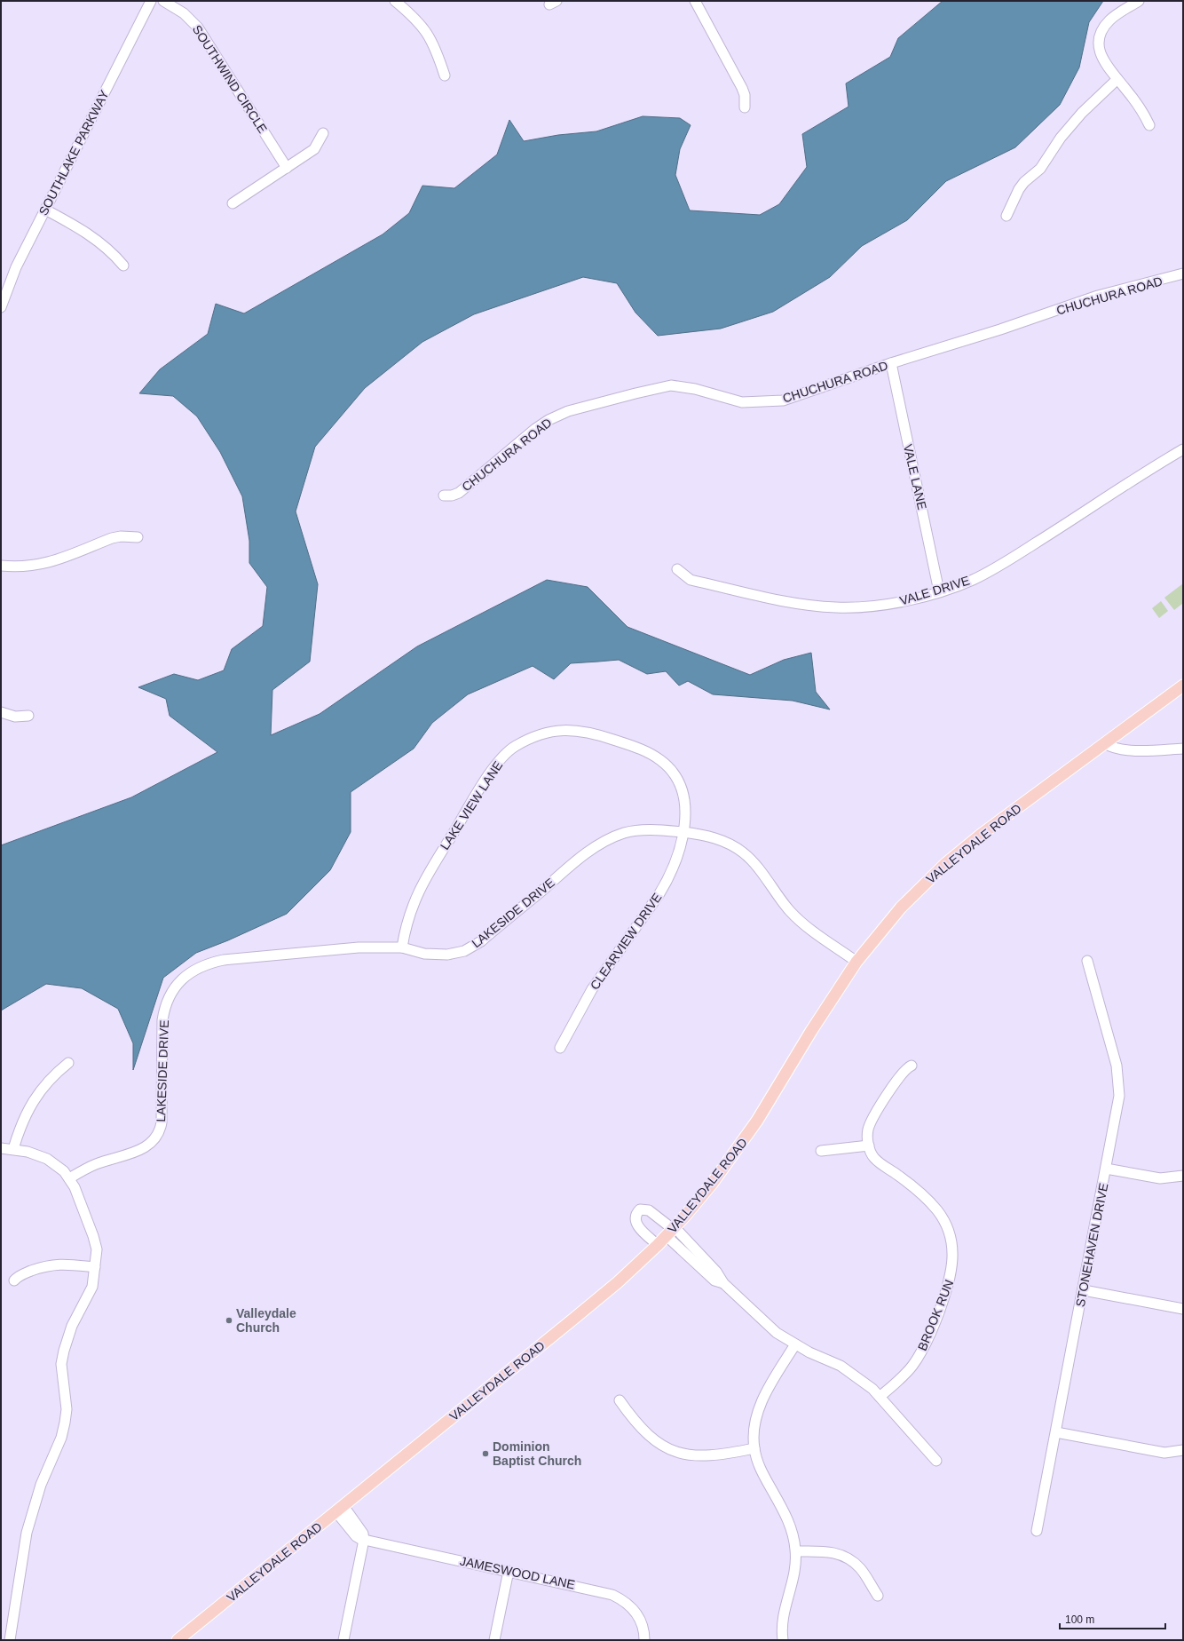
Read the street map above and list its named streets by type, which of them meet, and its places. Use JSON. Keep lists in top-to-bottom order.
{
  "streets": {
    "main road": ["VALLEYDALE ROAD"],
    "street": [
      "SOUTHWIND CIRCLE",
      "SOUTHLAKE PARKWAY",
      "CHUCHURA ROAD",
      "VALE LANE",
      "VALE DRIVE",
      "LAKE VIEW LANE",
      "LAKESIDE DRIVE",
      "CLEARVIEW DRIVE",
      "STONEHAVEN DRIVE",
      "BROOK RUN",
      "JAMESWOOD LANE"
    ]
  },
  "crossings": [
    ["CHUCHURA ROAD", "VALE LANE"],
    ["VALE LANE", "VALE DRIVE"],
    ["LAKE VIEW LANE", "LAKESIDE DRIVE"],
    ["LAKE VIEW LANE", "CLEARVIEW DRIVE"],
    ["VALLEYDALE ROAD", "LAKESIDE DRIVE"],
    ["VALLEYDALE ROAD", "JAMESWOOD LANE"],
    ["LAKESIDE DRIVE", "CLEARVIEW DRIVE"]
  ],
  "places": ["Valleydale Church", "Dominion Baptist Church"],
  "scale_bar": "100 m"
}
